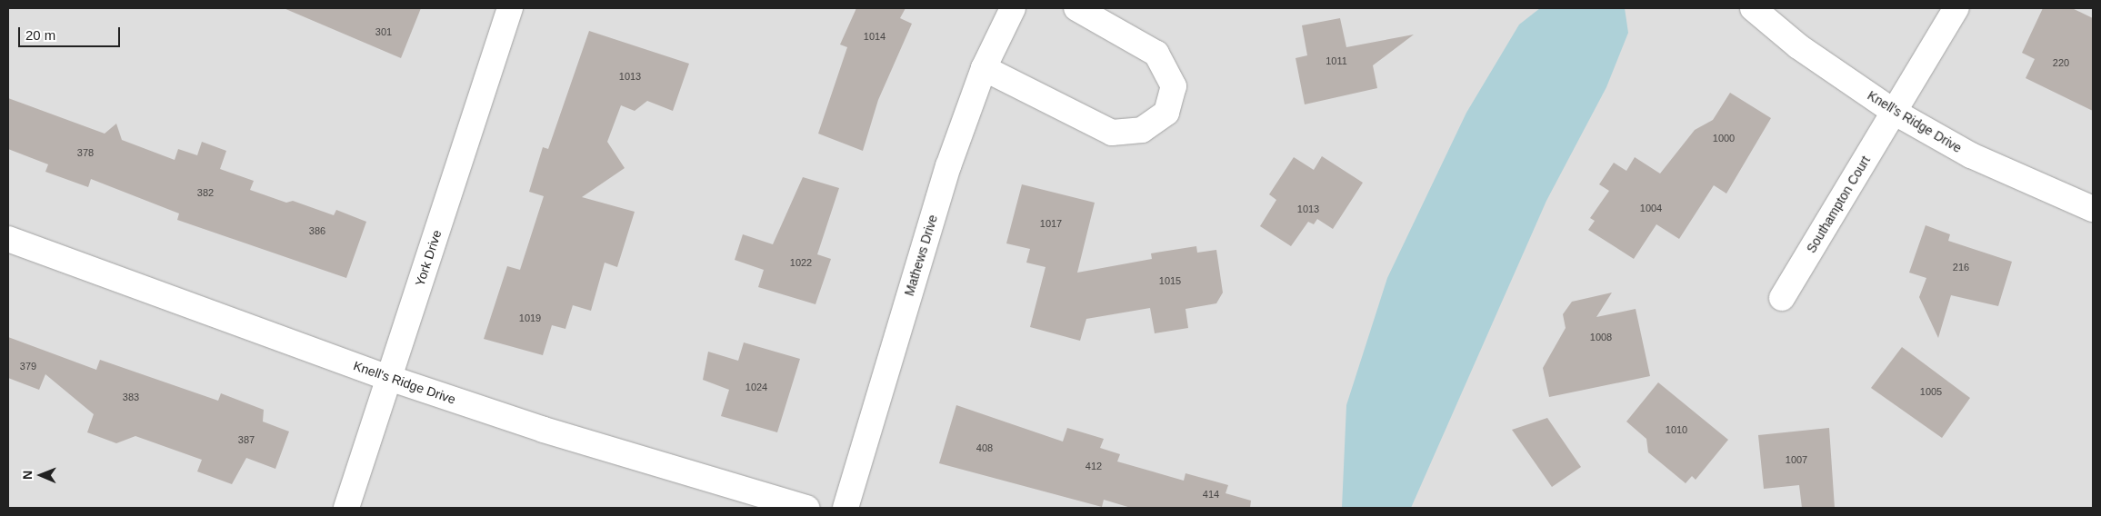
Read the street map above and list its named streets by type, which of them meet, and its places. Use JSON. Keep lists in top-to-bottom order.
{
  "streets": {
    "street": [
      "Knell's Ridge Drive",
      "Southampton Court",
      "Mathews Drive",
      "York Drive"
    ]
  },
  "crossings": [
    ["Knell's Ridge Drive", "Southampton Court"],
    ["Knell's Ridge Drive", "York Drive"]
  ],
  "house_numbers": [
    "301",
    "1014",
    "1011",
    "220",
    "1013",
    "1000",
    "378",
    "382",
    "1004",
    "1013",
    "1017",
    "386",
    "1022",
    "216",
    "1015",
    "1019",
    "1008",
    "379",
    "1024",
    "1005",
    "383",
    "1010",
    "387",
    "408",
    "1007",
    "412",
    "414"
  ],
  "scale_bar": "20 m",
  "north": "left"
}
